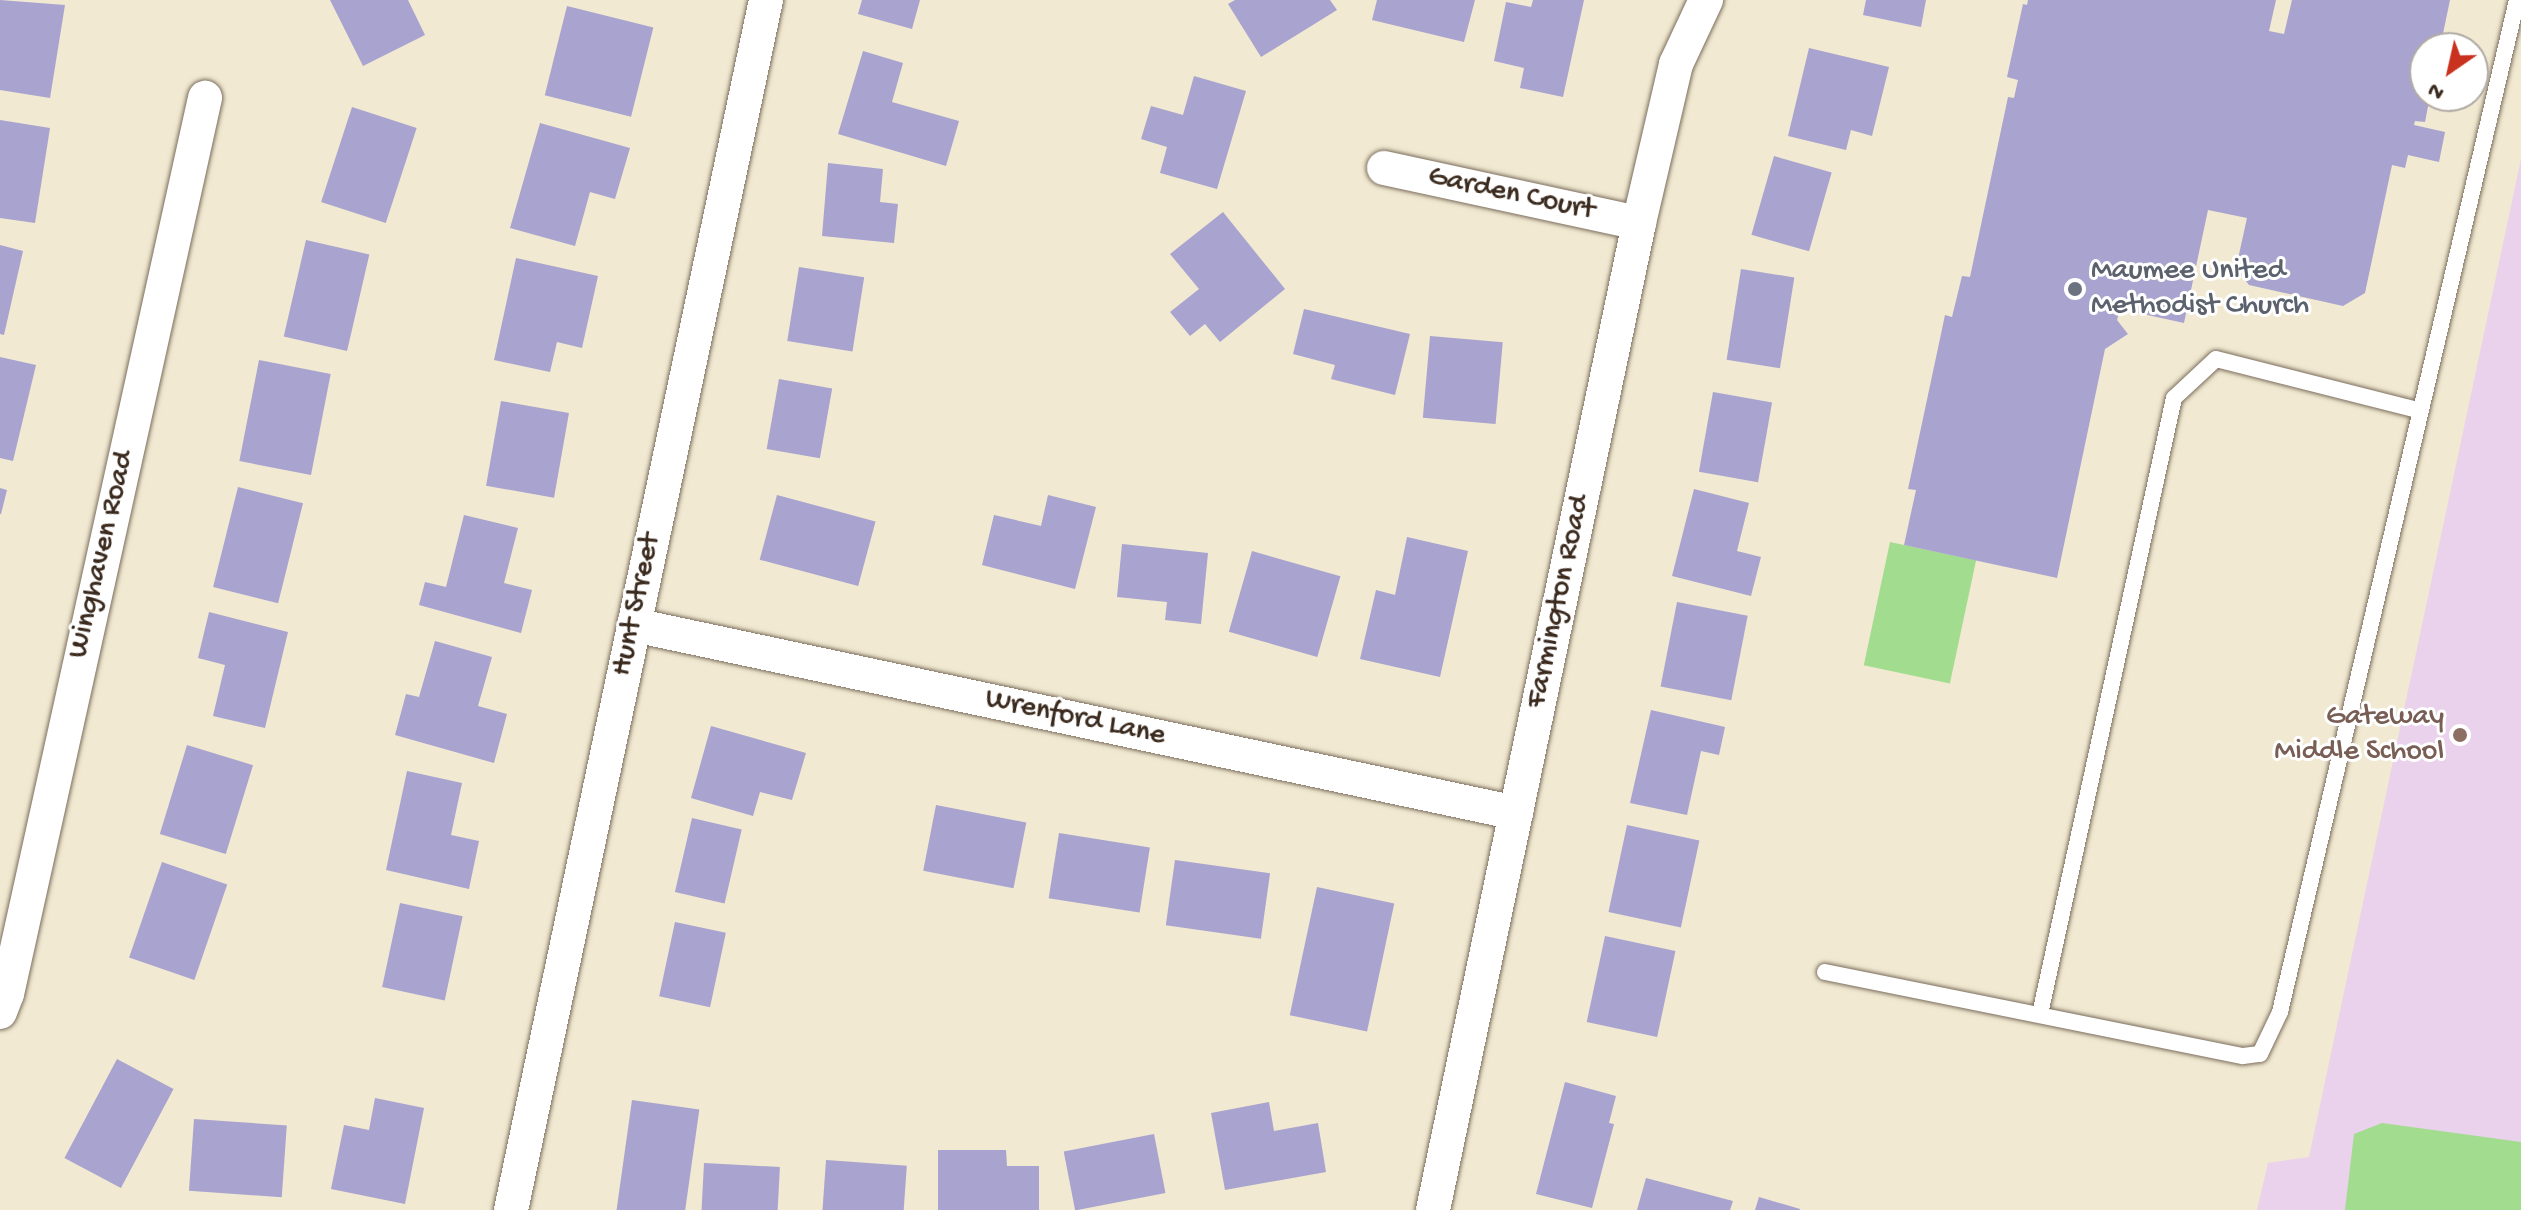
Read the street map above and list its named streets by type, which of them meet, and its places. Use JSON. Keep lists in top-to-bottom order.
{
  "streets": {
    "street": [
      "Garden Court",
      "Winghaven Road",
      "Farmington Road",
      "Hunt Street",
      "Wrenford Lane"
    ]
  },
  "crossings": [
    ["Garden Court", "Farmington Road"],
    ["Farmington Road", "Wrenford Lane"],
    ["Hunt Street", "Wrenford Lane"]
  ],
  "places": ["Maumee United Methodist Church", "Gateway Middle School"],
  "north": "bottom left"
}
